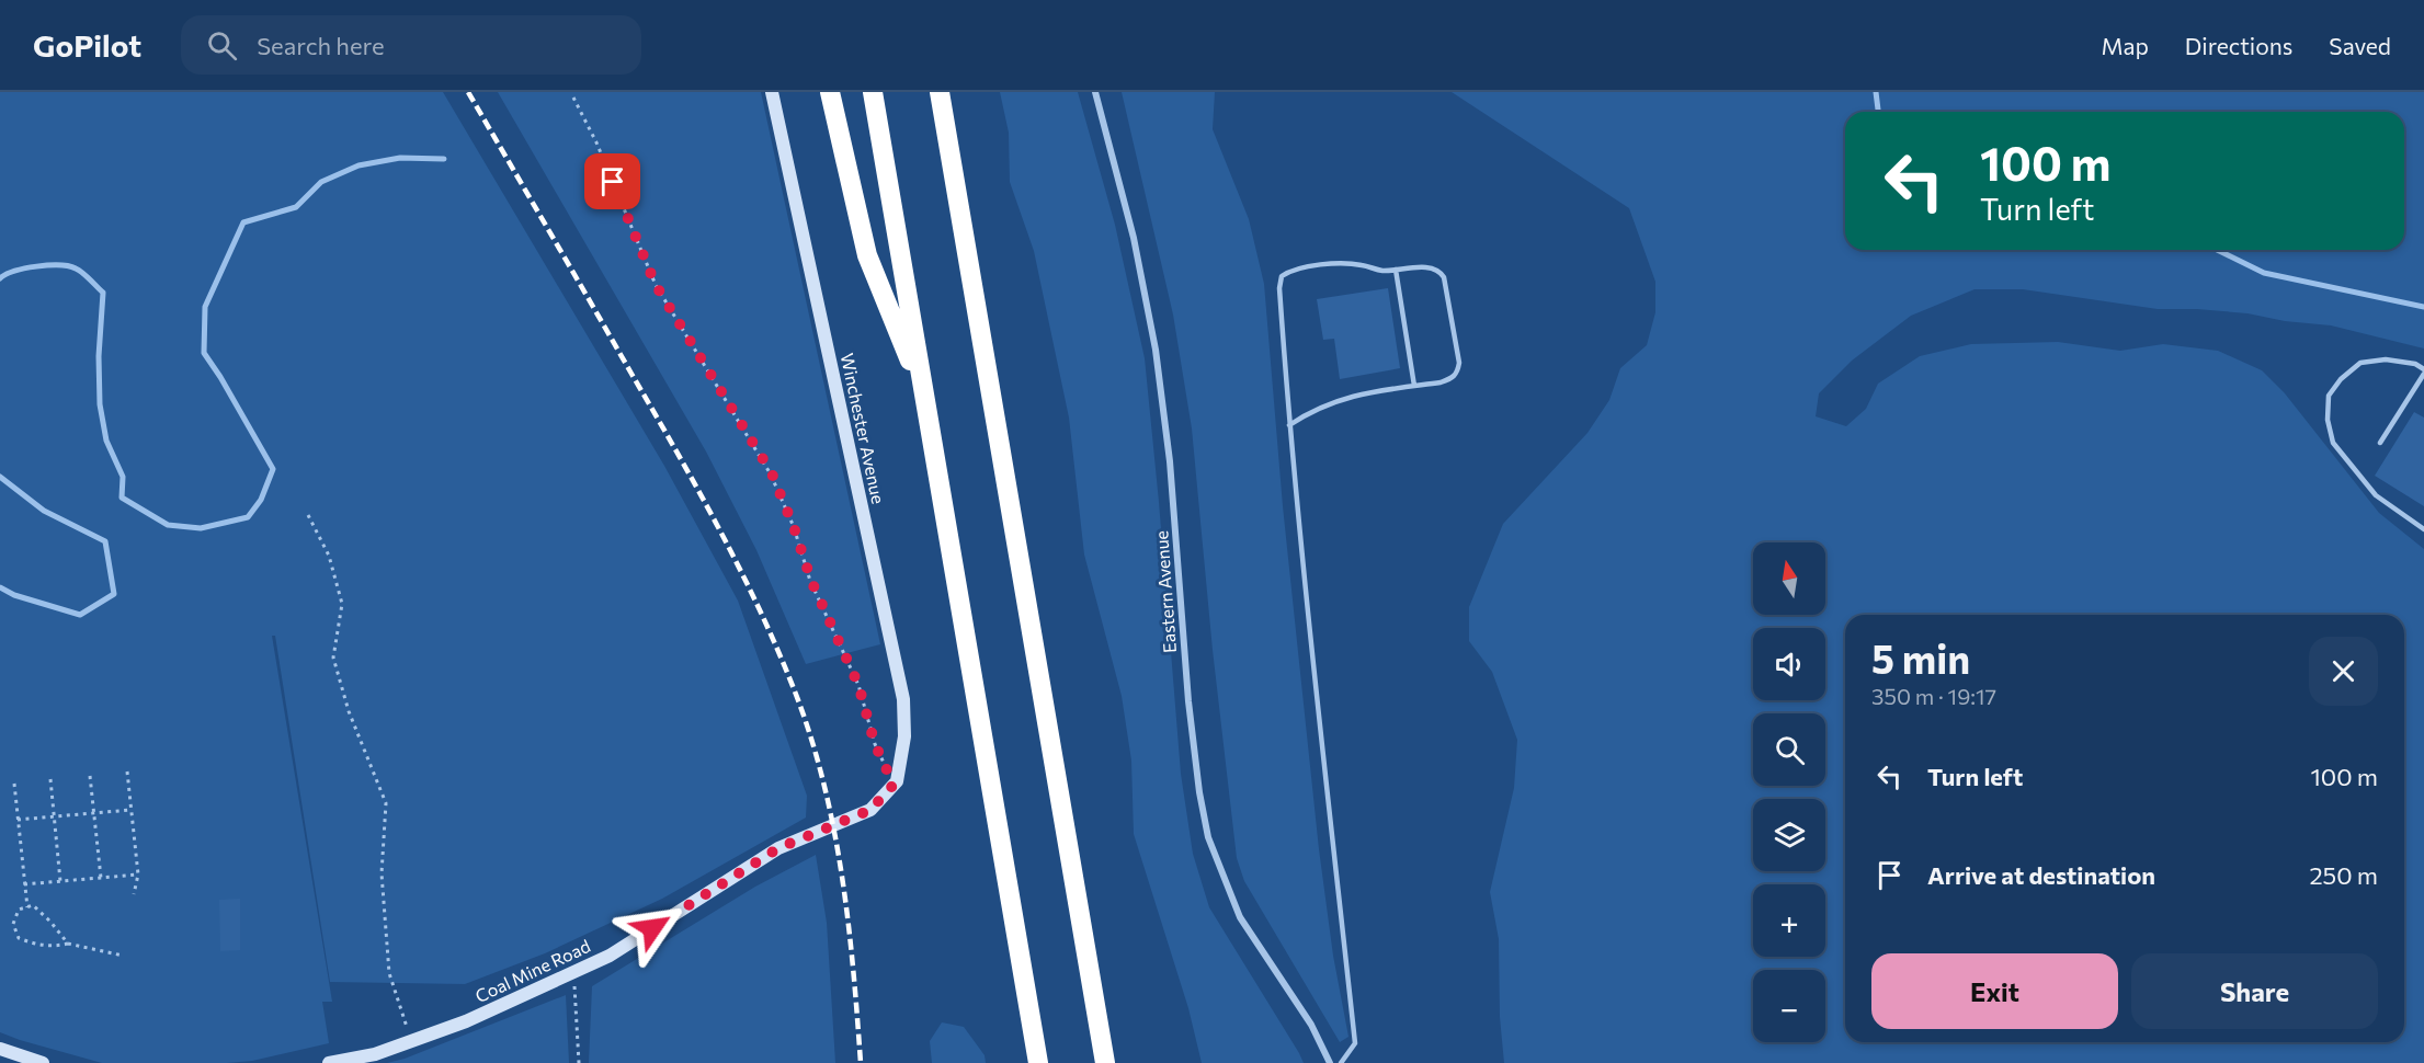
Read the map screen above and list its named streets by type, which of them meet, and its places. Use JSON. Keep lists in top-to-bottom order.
{
  "streets": {
    "street": ["Winchester Avenue", "Eastern Avenue", "Coal Mine Road"]
  },
  "crossings": [
    ["Winchester Avenue", "Coal Mine Road"]
  ],
  "north": "top",
  "page": {
    "header": "GoPilot",
    "search": "Search here",
    "nav": ["Map", "Directions", "Saved"],
    "turn": ["100 m", "Turn left"],
    "map_buttons": ["+", "−"],
    "heading": ["5 min", "350 m · 19:17"],
    "list": [
      {
        "name": "Turn left",
        "value": "100 m"
      },
      {
        "name": "Arrive at destination",
        "value": "250 m"
      }
    ],
    "buttons": ["Exit", "Share"]
  }
}
